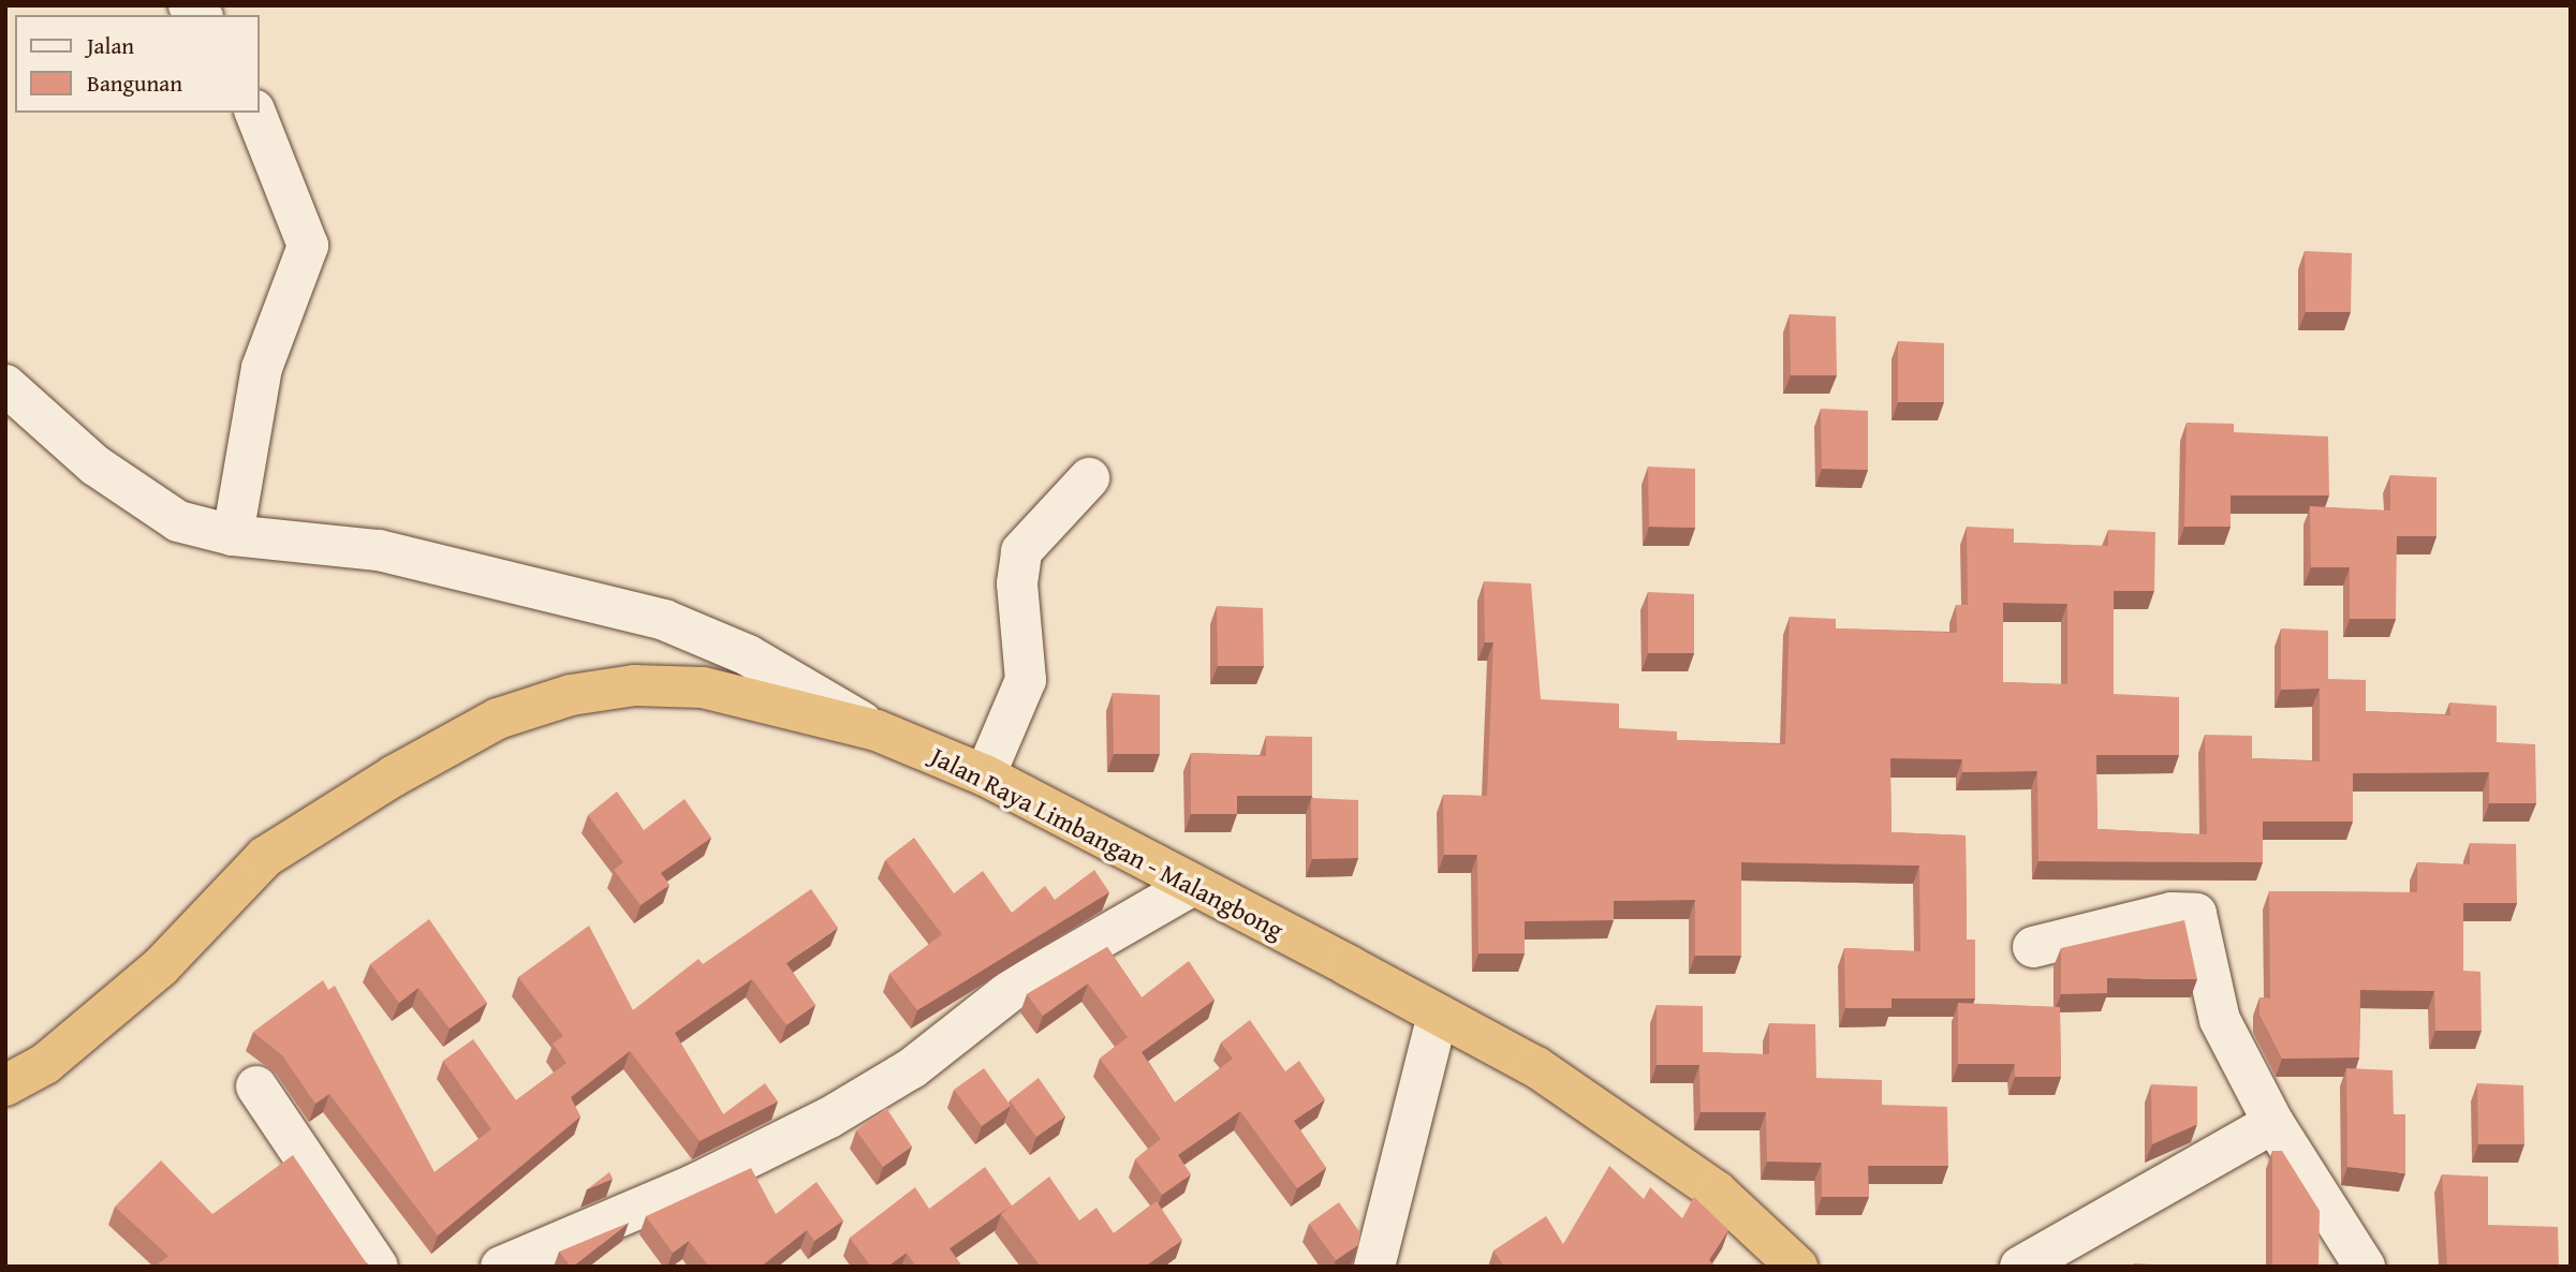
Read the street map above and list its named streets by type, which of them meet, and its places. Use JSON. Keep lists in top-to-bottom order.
{
  "streets": {
    "highway": ["Jalan Raya Limbangan - Malangbong"]
  },
  "legend": ["Jalan", "Bangunan"]
}
